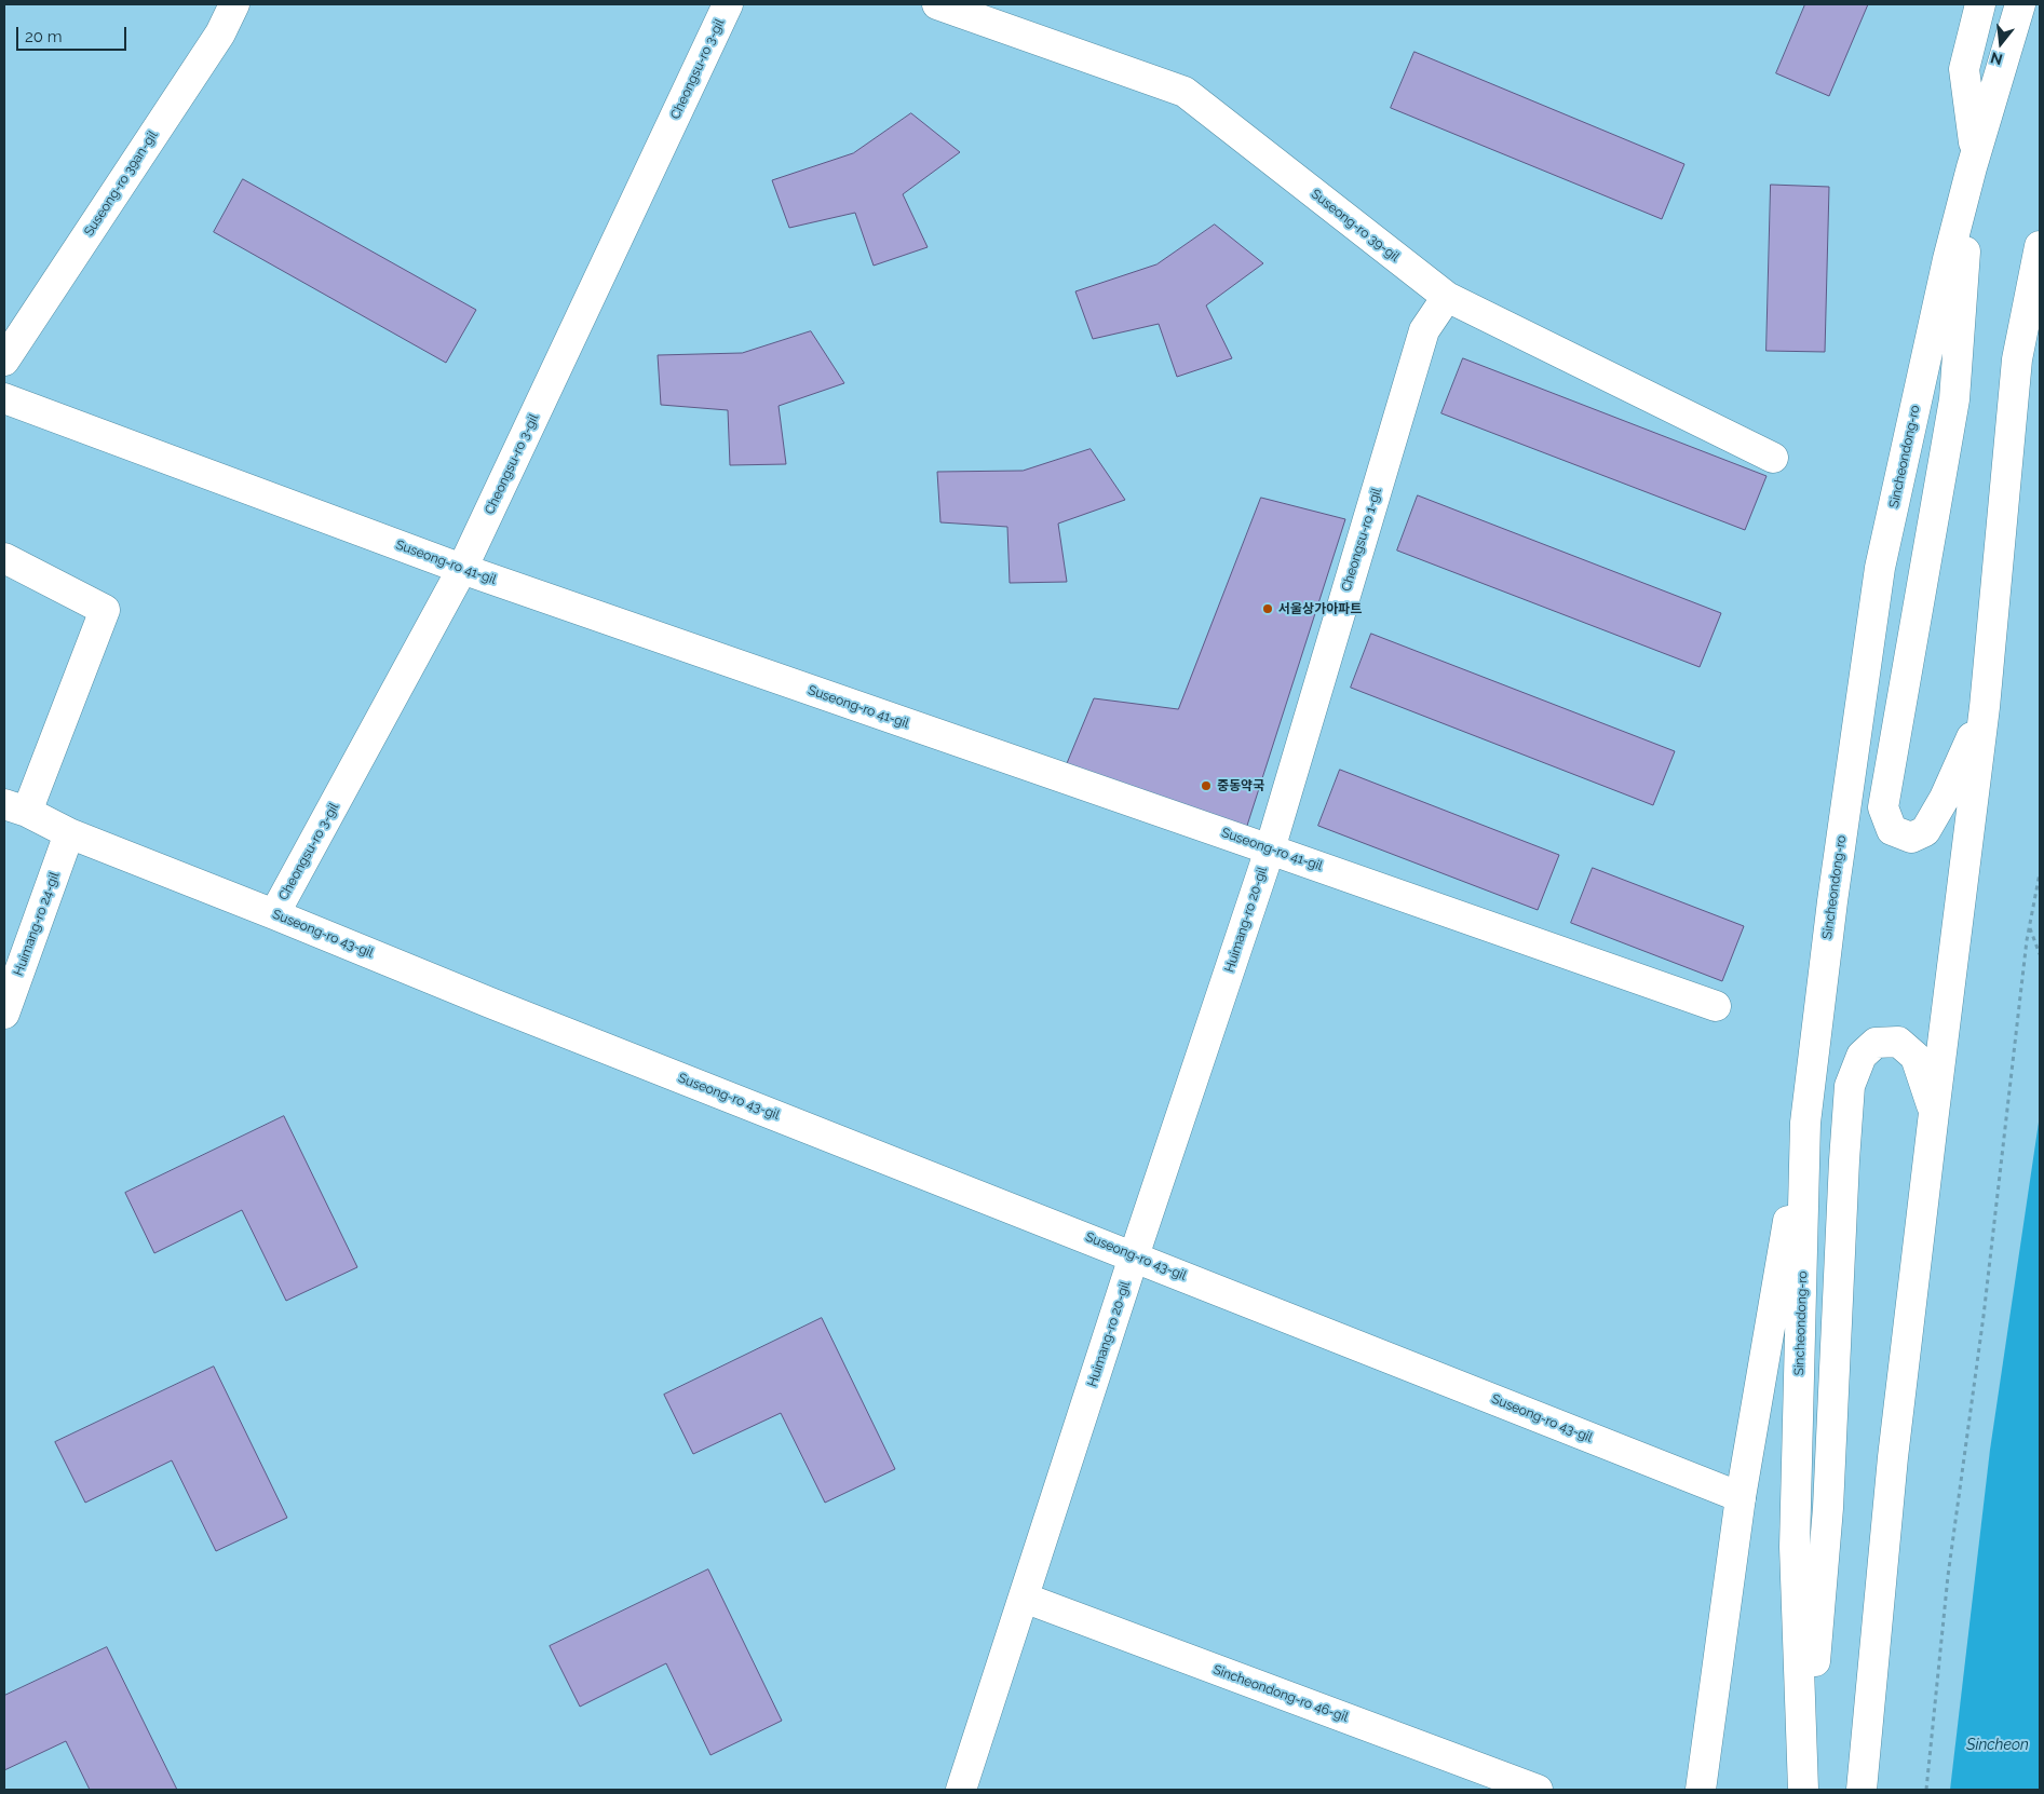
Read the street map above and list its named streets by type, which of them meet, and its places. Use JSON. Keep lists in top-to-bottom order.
{
  "streets": {
    "street": [
      "Cheongsu-ro 3-gil",
      "Suseong-ro 39an-gil",
      "Suseong-ro 39-gil",
      "Sincheondong-ro",
      "Cheongsu-ro 1-gil",
      "Suseong-ro 41-gil",
      "Huimang-ro 20-gil",
      "Huimang-ro 24-gil",
      "Suseong-ro 43-gil",
      "Sincheondong-ro 46-gil"
    ]
  },
  "crossings": [
    ["Cheongsu-ro 3-gil", "Suseong-ro 41-gil"],
    ["Cheongsu-ro 3-gil", "Suseong-ro 43-gil"],
    ["Suseong-ro 39-gil", "Cheongsu-ro 1-gil"],
    ["Cheongsu-ro 1-gil", "Suseong-ro 41-gil"],
    ["Cheongsu-ro 1-gil", "Huimang-ro 20-gil"],
    ["Suseong-ro 41-gil", "Huimang-ro 20-gil"],
    ["Huimang-ro 20-gil", "Suseong-ro 43-gil"],
    ["Huimang-ro 20-gil", "Sincheondong-ro 46-gil"],
    ["Huimang-ro 24-gil", "Suseong-ro 43-gil"]
  ],
  "water": ["Sincheon"],
  "places": ["서울상가아파트", "중동약국"],
  "scale_bar": "20 m",
  "north": "bottom"
}
